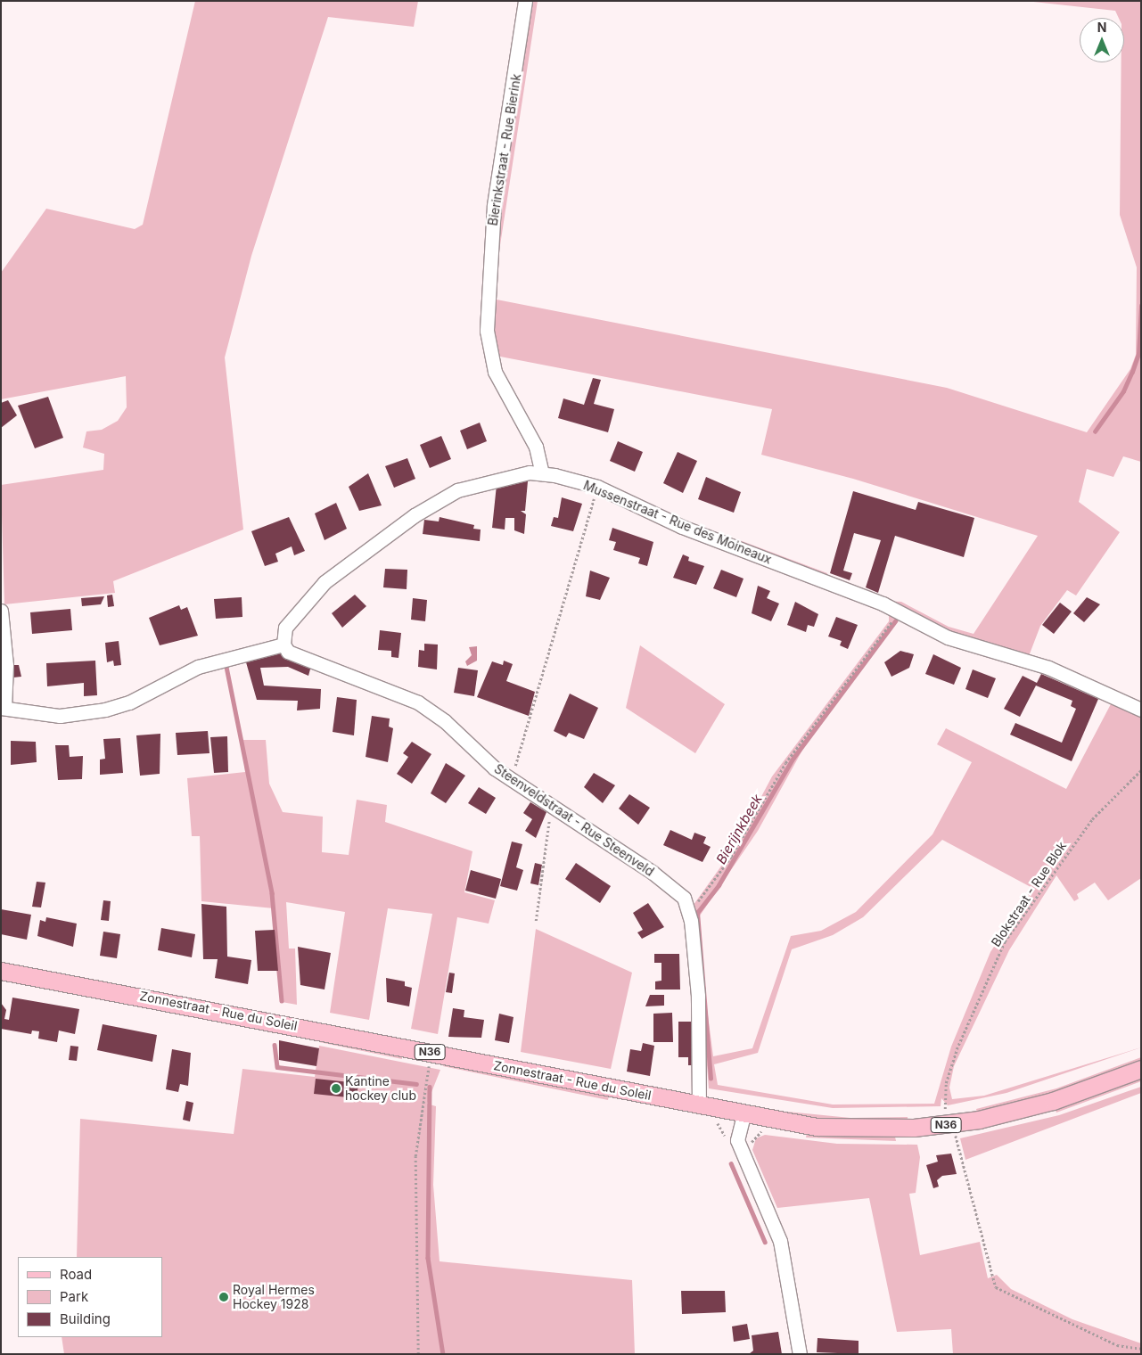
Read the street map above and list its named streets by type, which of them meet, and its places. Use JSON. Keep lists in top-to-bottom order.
{
  "streets": {
    "main road": ["Zonnestraat - Rue du Soleil", "N36"],
    "street": ["Bierinkstraat - Rue Bierink", "Mussenstraat - Rue des Moineaux", "Steenveldstraat - Rue Steenveld"],
    "path": ["Blokstraat - Rue Blok"]
  },
  "crossings": [
    ["Bierinkstraat - Rue Bierink", "Mussenstraat - Rue des Moineaux"],
    ["Mussenstraat - Rue des Moineaux", "Steenveldstraat - Rue Steenveld"],
    ["Steenveldstraat - Rue Steenveld", "Zonnestraat - Rue du Soleil"],
    ["Blokstraat - Rue Blok", "Zonnestraat - Rue du Soleil"]
  ],
  "water": ["Bierijnkbeek"],
  "places": ["Kantine hockey club", "Royal Hermes Hockey 1928"],
  "legend": ["Road", "Park", "Building"],
  "north": "top"
}
